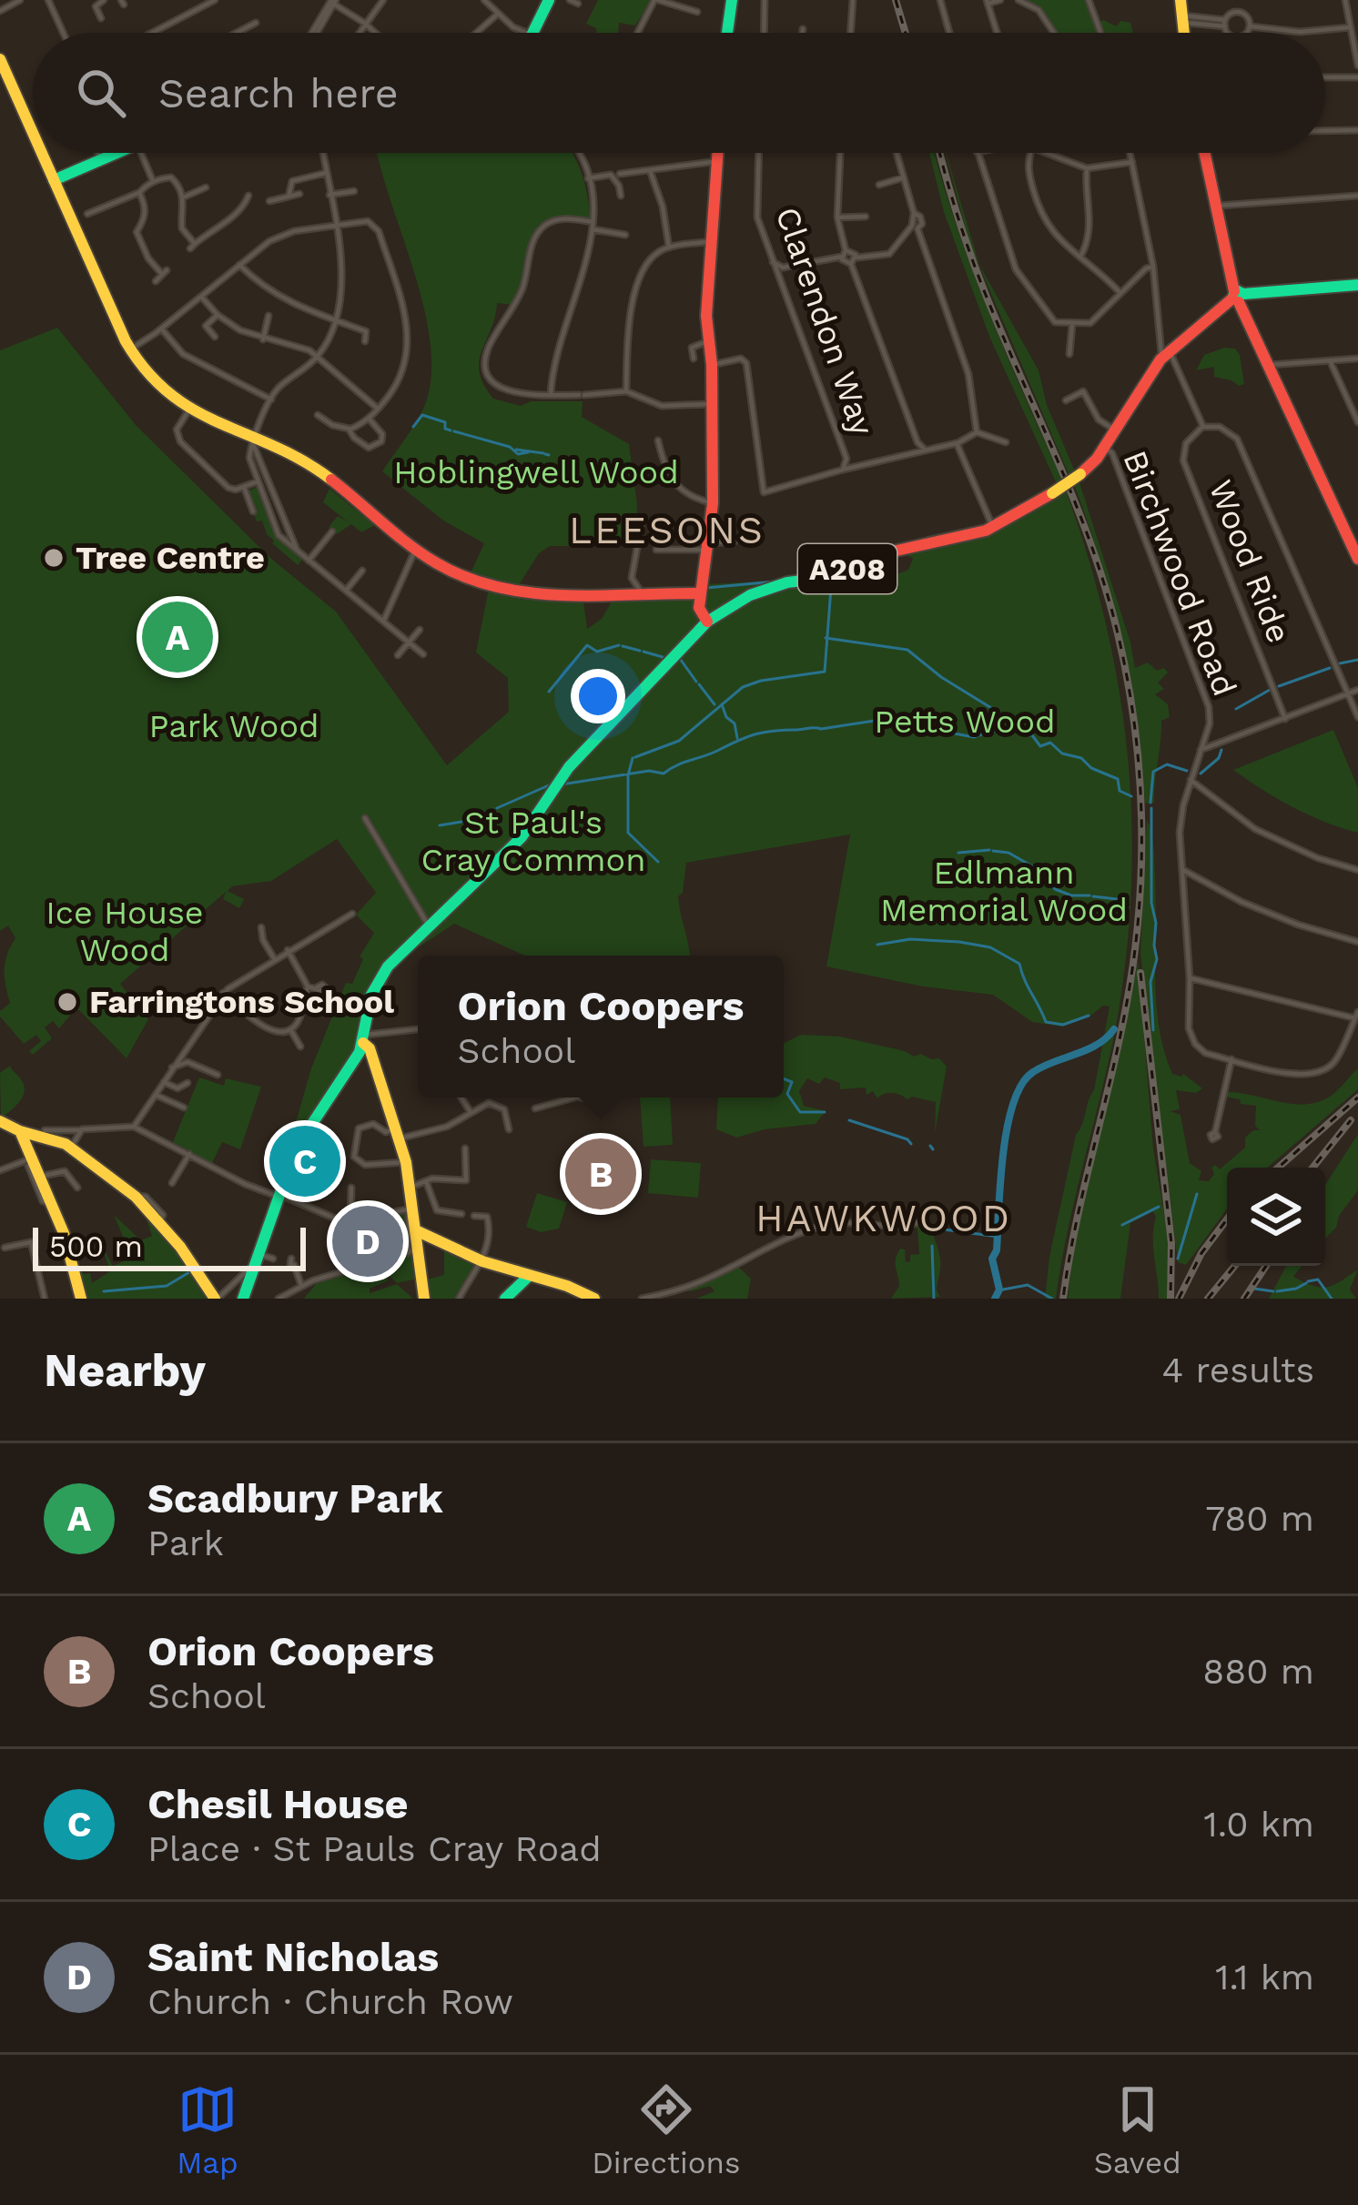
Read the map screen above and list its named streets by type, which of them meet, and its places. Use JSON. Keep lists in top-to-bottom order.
{
  "streets": {
    "street": [
      "Clarendon Way",
      "Wood Ride",
      "A208",
      "Birchwood Road"
    ]
  },
  "crossings": [
    ["A208", "Birchwood Road"]
  ],
  "districts": ["LEESONS", "HAWKWOOD"],
  "parks": [
    "Hoblingwell Wood",
    "Petts Wood",
    "Park Wood",
    "St Paul's Cray Common",
    "Edlmann Memorial Wood",
    "Ice House Wood"
  ],
  "places": ["Tree Centre", "Farringtons School"],
  "scale_bar": "500 m",
  "page": {
    "search": "Search here",
    "pins": [
      "A",
      "C",
      "B",
      "D"
    ],
    "popup": ["Orion Coopers", "School"],
    "scale": "500 m",
    "heading": ["Nearby", "4 results"],
    "list": [
      {
        "mark": "A",
        "name": "Scadbury Park",
        "note": "Park",
        "value": "780 m"
      },
      {
        "mark": "B",
        "name": "Orion Coopers",
        "note": "School",
        "value": "880 m"
      },
      {
        "mark": "C",
        "name": "Chesil House",
        "note": "Place · St Pauls Cray Road",
        "value": "1.0 km"
      },
      {
        "mark": "D",
        "name": "Saint Nicholas",
        "note": "Church · Church Row",
        "value": "1.1 km"
      }
    ],
    "nav": ["Map", "Directions", "Saved"]
  }
}
